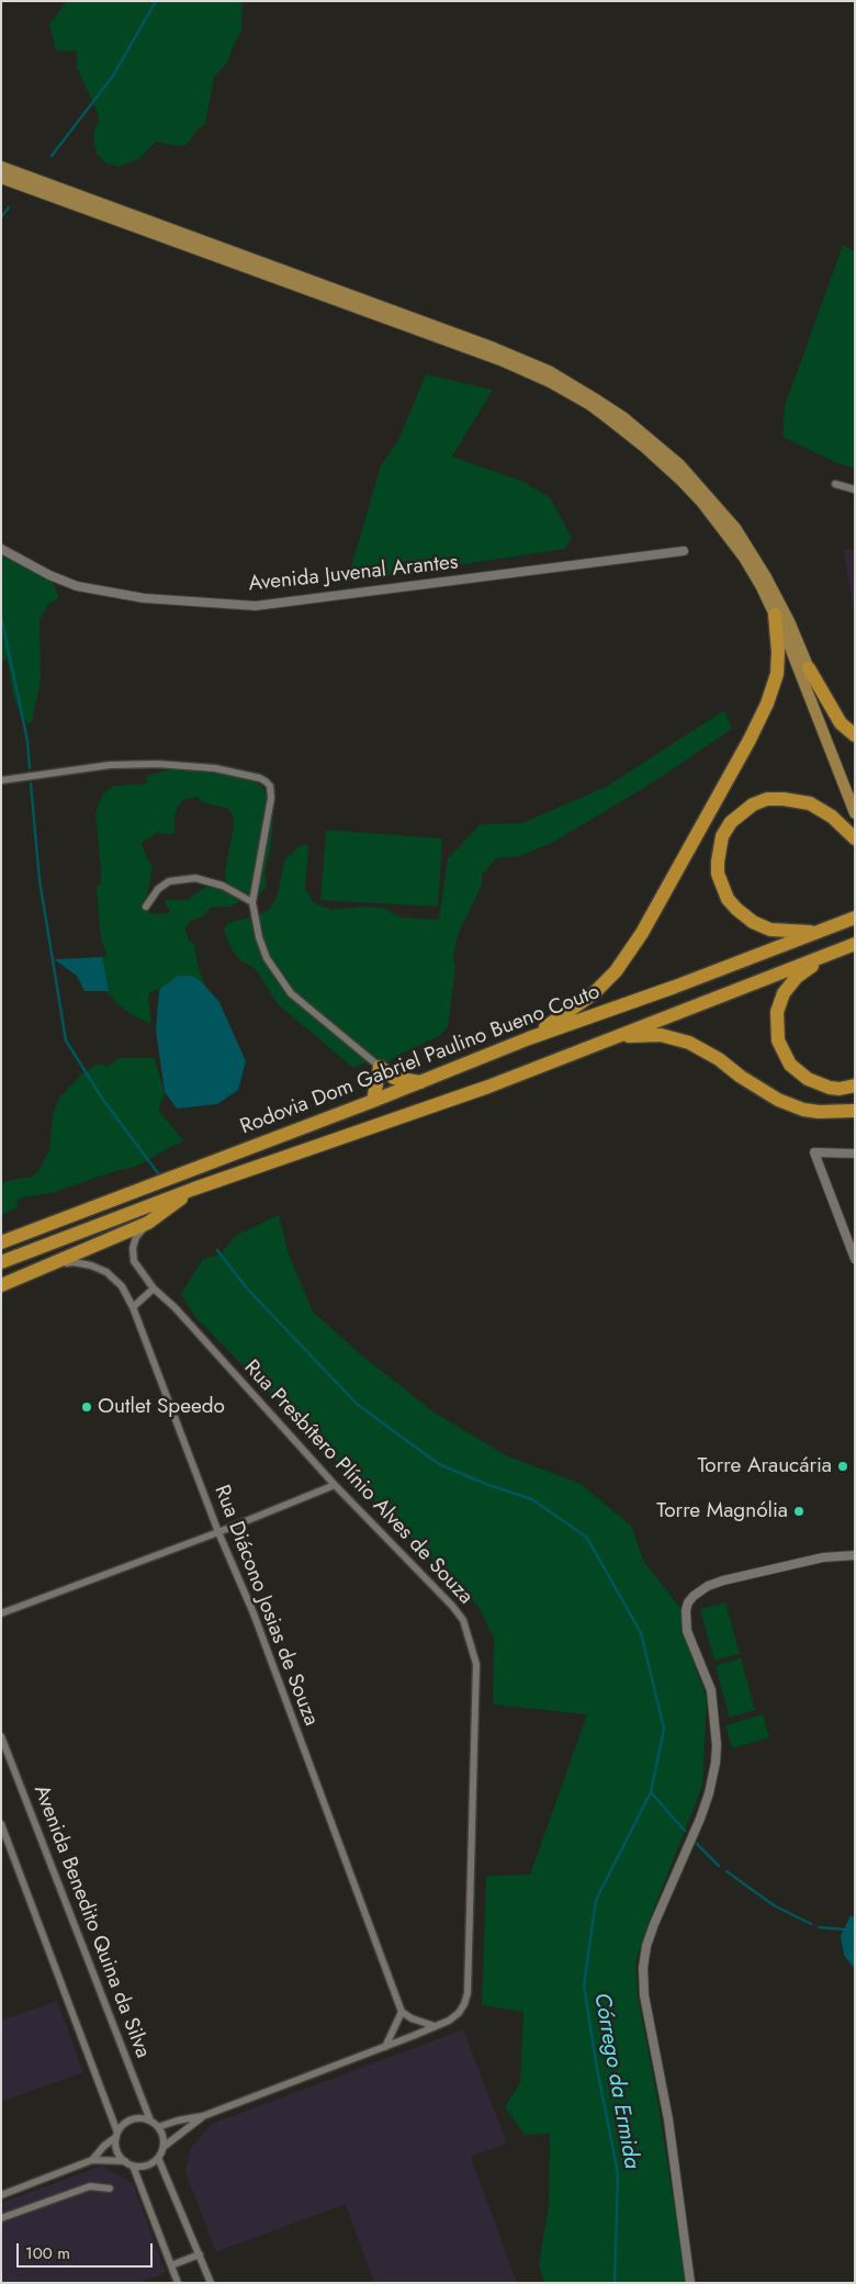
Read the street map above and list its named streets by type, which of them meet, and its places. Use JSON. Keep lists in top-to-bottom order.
{
  "streets": {
    "highway": ["Rodovia Dom Gabriel Paulino Bueno Couto"],
    "street": [
      "Avenida Juvenal Arantes",
      "Rua Presbítero Plínio Alves de Souza",
      "Rua Diácono Josias de Souza",
      "Avenida Benedito Quina da Silva"
    ]
  },
  "water": ["Córrego da Ermida"],
  "places": ["Outlet Speedo", "Torre Araucária", "Torre Magnólia"],
  "scale_bar": "100 m"
}
